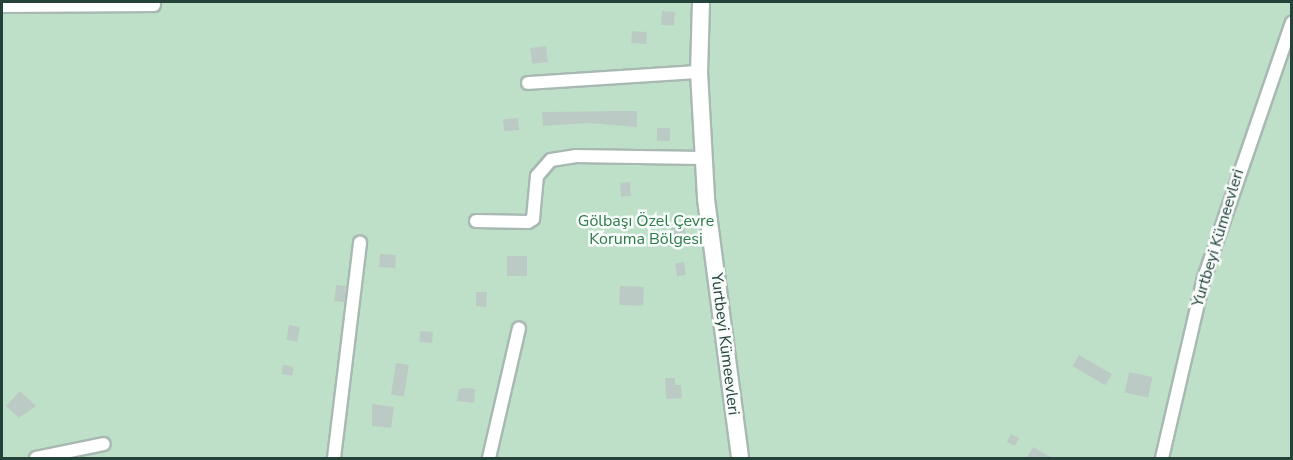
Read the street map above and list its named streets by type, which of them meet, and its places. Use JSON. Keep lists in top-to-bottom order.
{
  "streets": {
    "street": ["Yurtbeyi Kümeevleri"]
  },
  "parks": ["Gölbaşı Özel Çevre Koruma Bölgesi"]
}
